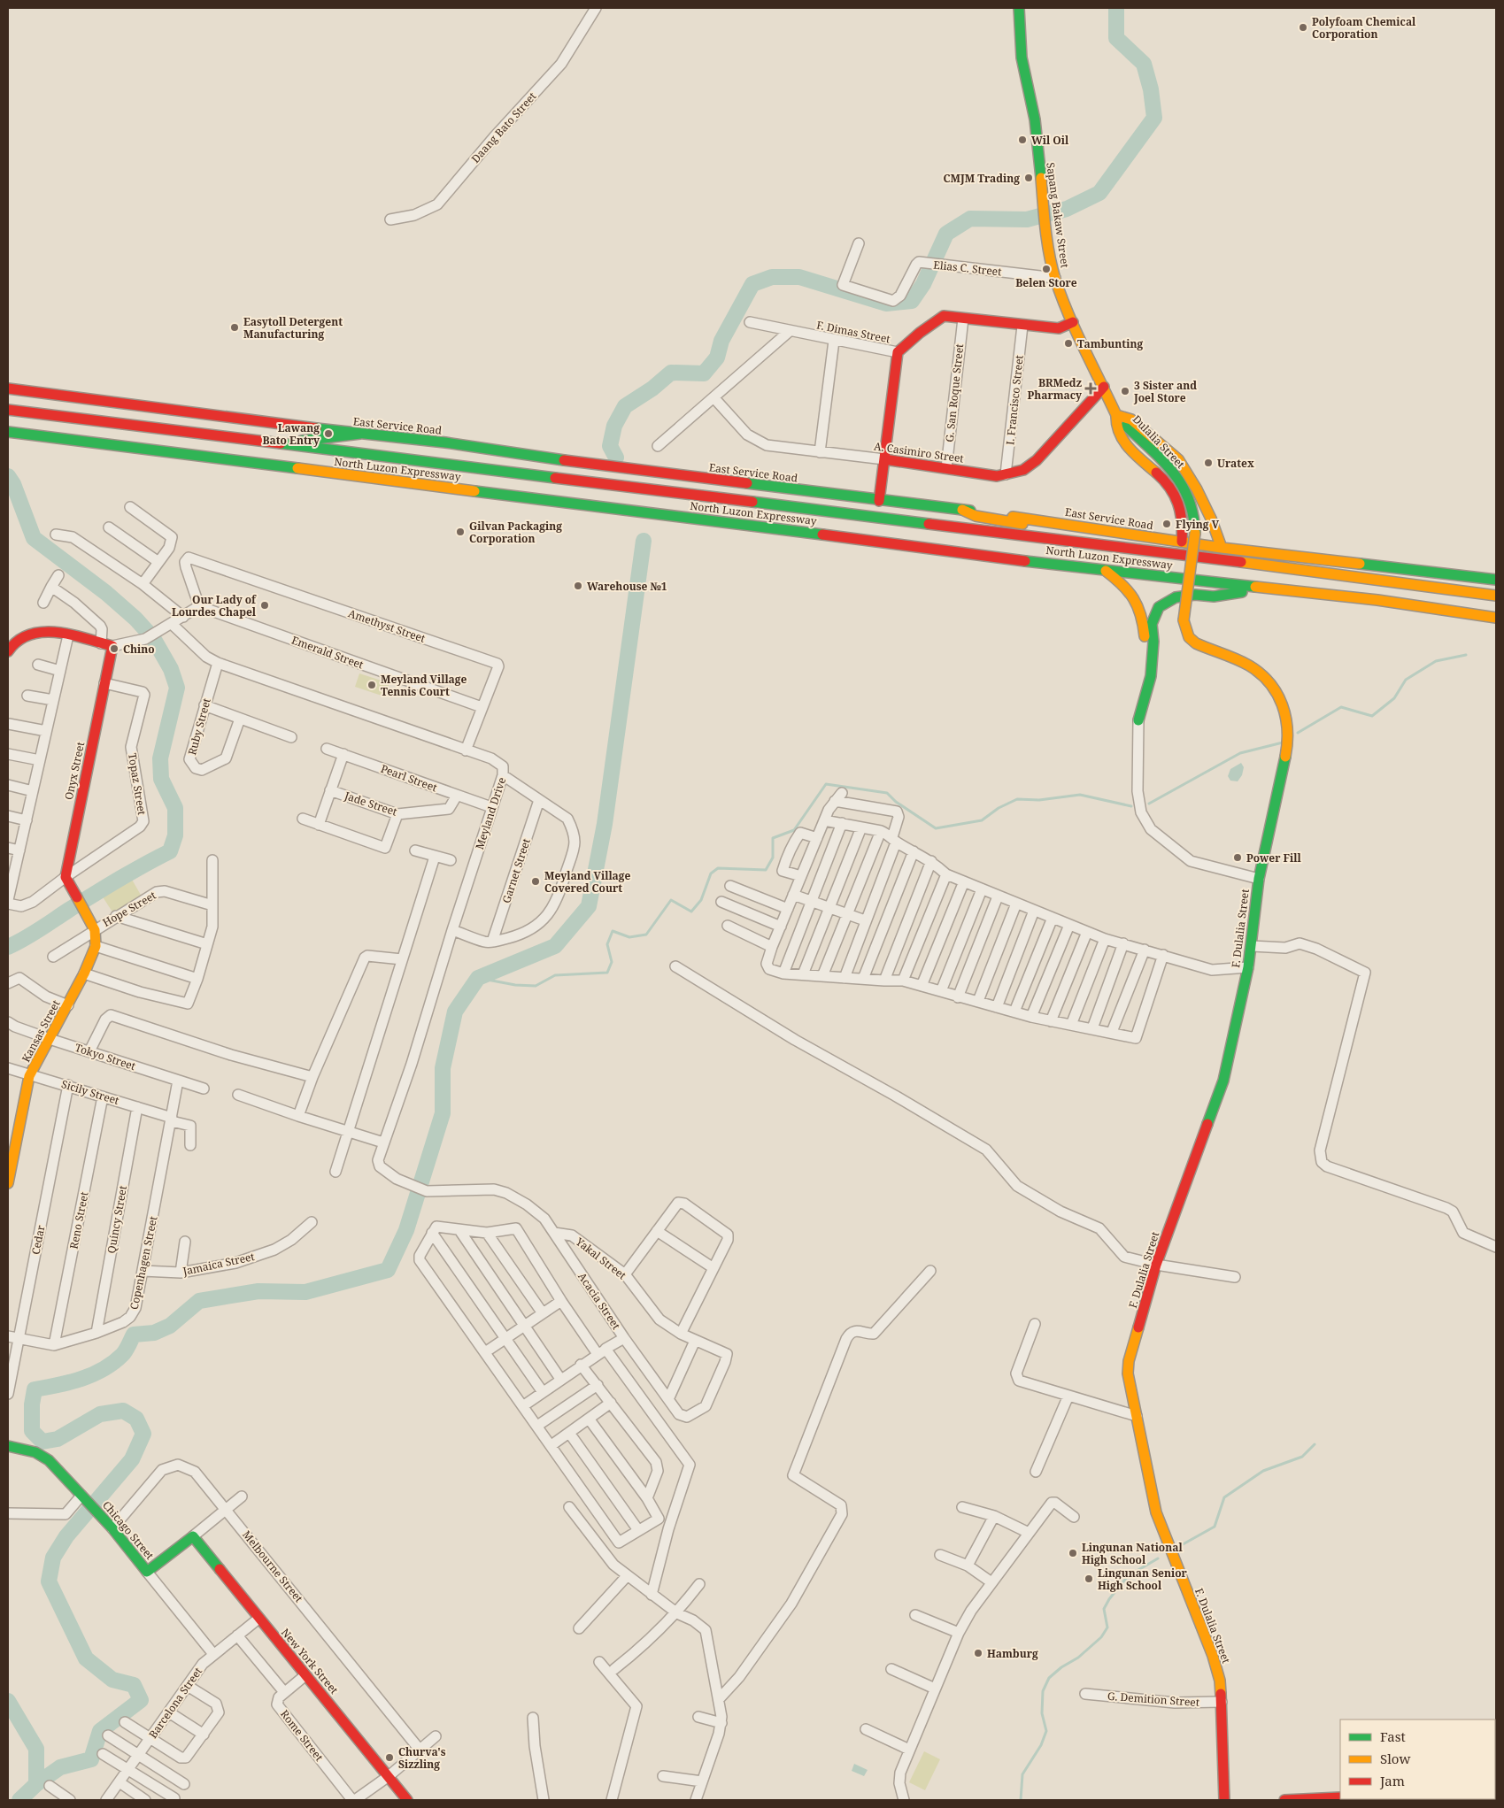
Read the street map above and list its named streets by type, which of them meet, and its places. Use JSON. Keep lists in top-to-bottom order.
{
  "streets": {
    "main road": [
      "Sapang Bakaw Street",
      "F. Dimas Street",
      "East Service Road",
      "Dulalia Street",
      "A. Casimiro Street",
      "North Luzon Expressway",
      "Onyx Street",
      "F. Dulalia Street",
      "Kansas Street",
      "Chicago Street",
      "New York Street"
    ],
    "street": [
      "Daang Bato Street",
      "Elias C. Street",
      "G. San Roque Street",
      "I. Francisco Street",
      "Amethyst Street",
      "Emerald Street",
      "Ruby Street",
      "Pearl Street",
      "Topaz Street",
      "Jade Street",
      "Meyland Drive",
      "Garnet Street",
      "Hope Street",
      "Tokyo Street",
      "Sicily Street",
      "Quincy Street",
      "Reno Street",
      "Cedar",
      "Yakal Street",
      "Copenhagen Street",
      "Jamaica Street",
      "Acacia Street",
      "Melbourne Street",
      "G. Demition Street",
      "Barcelona Street",
      "Rome Street"
    ]
  },
  "crossings": [
    ["Sapang Bakaw Street", "Elias C. Street"],
    ["Sapang Bakaw Street", "F. Dimas Street"],
    ["Sapang Bakaw Street", "East Service Road"],
    ["Sapang Bakaw Street", "Dulalia Street"],
    ["Sapang Bakaw Street", "A. Casimiro Street"],
    ["F. Dimas Street", "G. San Roque Street"],
    ["F. Dimas Street", "I. Francisco Street"],
    ["G. San Roque Street", "A. Casimiro Street"],
    ["I. Francisco Street", "A. Casimiro Street"],
    ["Dulalia Street", "F. Dulalia Street"],
    ["Amethyst Street", "Emerald Street"],
    ["Amethyst Street", "Meyland Drive"],
    ["Ruby Street", "Meyland Drive"],
    ["Onyx Street", "Topaz Street"],
    ["Onyx Street", "Kansas Street"],
    ["Pearl Street", "Jade Street"],
    ["Pearl Street", "Meyland Drive"],
    ["Topaz Street", "Kansas Street"],
    ["Meyland Drive", "Acacia Street"],
    ["Hope Street", "Kansas Street"],
    ["F. Dulalia Street", "G. Demition Street"],
    ["Kansas Street", "Tokyo Street"],
    ["Kansas Street", "Sicily Street"],
    ["Tokyo Street", "Copenhagen Street"],
    ["Sicily Street", "Quincy Street"],
    ["Sicily Street", "Reno Street"],
    ["Sicily Street", "Cedar"],
    ["Sicily Street", "Copenhagen Street"],
    ["Quincy Street", "Copenhagen Street"],
    ["Reno Street", "Copenhagen Street"],
    ["Cedar", "Copenhagen Street"],
    ["Yakal Street", "Acacia Street"],
    ["Copenhagen Street", "Jamaica Street"],
    ["Chicago Street", "Melbourne Street"],
    ["Chicago Street", "Barcelona Street"],
    ["New York Street", "Barcelona Street"],
    ["New York Street", "Rome Street"]
  ],
  "places": {
    "other": [
      "Polyfoam Chemical Corporation",
      "Wil Oil",
      "CMJM Trading",
      "Belen Store",
      "Easytoll Detergent Manufacturing",
      "Tambunting",
      "3 Sister and Joel Store",
      "Lawang Bato Entry",
      "Uratex",
      "Flying V",
      "Gilvan Packaging Corporation",
      "Warehouse №1",
      "Our Lady of Lourdes Chapel",
      "Chino",
      "Meyland Village Tennis Court",
      "Power Fill",
      "Meyland Village Covered Court",
      "Lingunan National High School",
      "Lingunan Senior High School",
      "Hamburg",
      "Churva's Sizzling"
    ],
    "health": ["BRMedz Pharmacy"]
  },
  "legend": ["Fast", "Slow", "Jam"]
}
